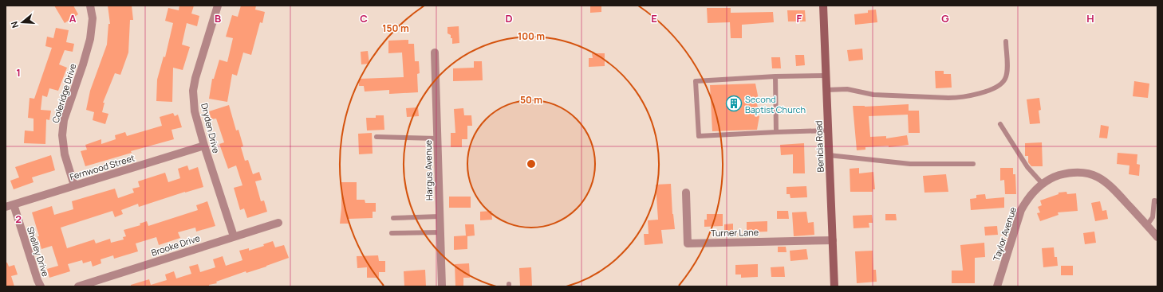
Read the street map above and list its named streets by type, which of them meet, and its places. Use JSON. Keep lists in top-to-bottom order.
{
  "streets": {
    "main road": ["Benicia Road"],
    "street": [
      "Coleridge Drive",
      "Dryden Drive",
      "Fernwood Street",
      "Hargus Avenue",
      "Turner Lane",
      "Taylor Avenue",
      "Brooke Drive",
      "Shelley Drive"
    ]
  },
  "crossings": [
    ["Coleridge Drive", "Fernwood Street"],
    ["Dryden Drive", "Fernwood Street"],
    ["Dryden Drive", "Brooke Drive"],
    ["Benicia Road", "Turner Lane"],
    ["Fernwood Street", "Shelley Drive"]
  ],
  "places": {
    "building": ["Second Baptist Church"]
  },
  "north": "left",
  "grid": {
    "columns": [
      "A",
      "B",
      "C",
      "D",
      "E",
      "F",
      "G",
      "H"
    ],
    "rows": ["1", "2"]
  },
  "rings": ["150 m", "100 m", "50 m"]
}
